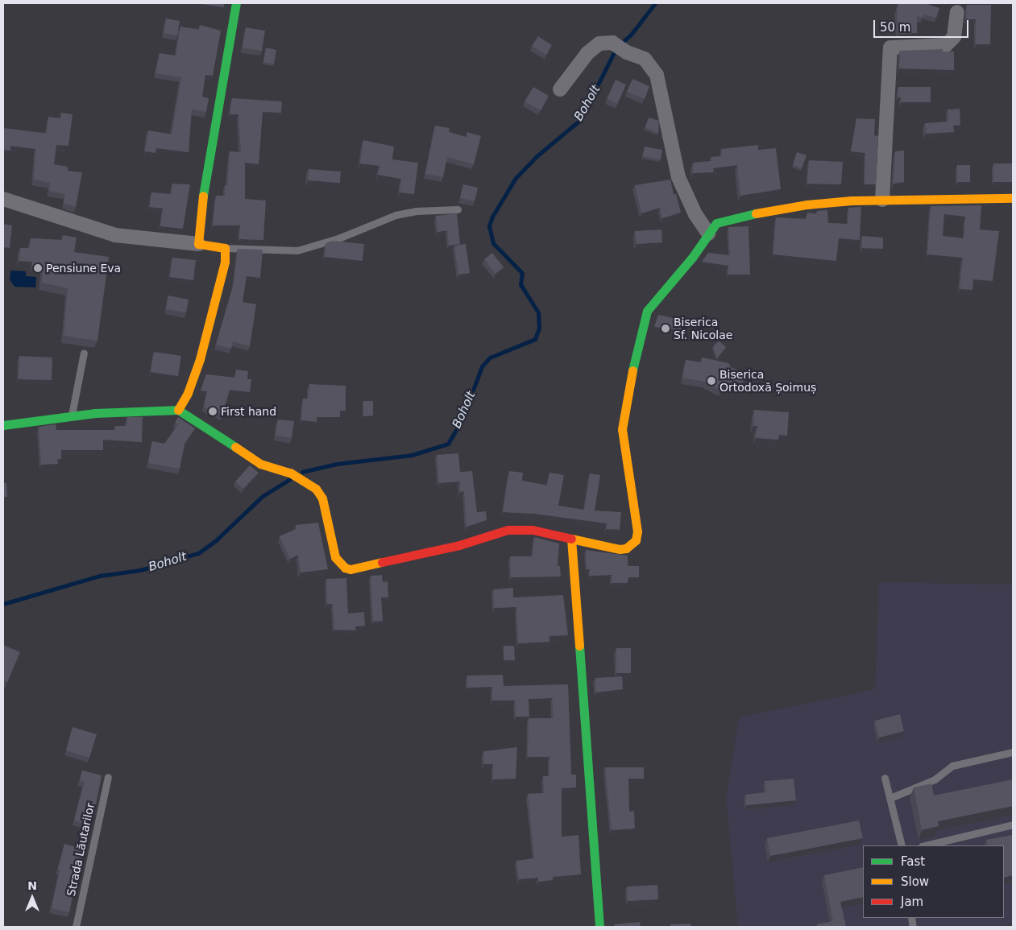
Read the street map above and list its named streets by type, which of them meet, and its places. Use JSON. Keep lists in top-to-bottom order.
{
  "streets": {
    "lane": ["Strada Lăutarilor"]
  },
  "water": ["Boholt"],
  "places": [
    "Pensiune Eva",
    "Biserica Sf. Nicolae",
    "Biserica Ortodoxă Șoimuș",
    "First hand"
  ],
  "legend": ["Fast", "Slow", "Jam"],
  "scale_bar": "50 m",
  "north": "top"
}
